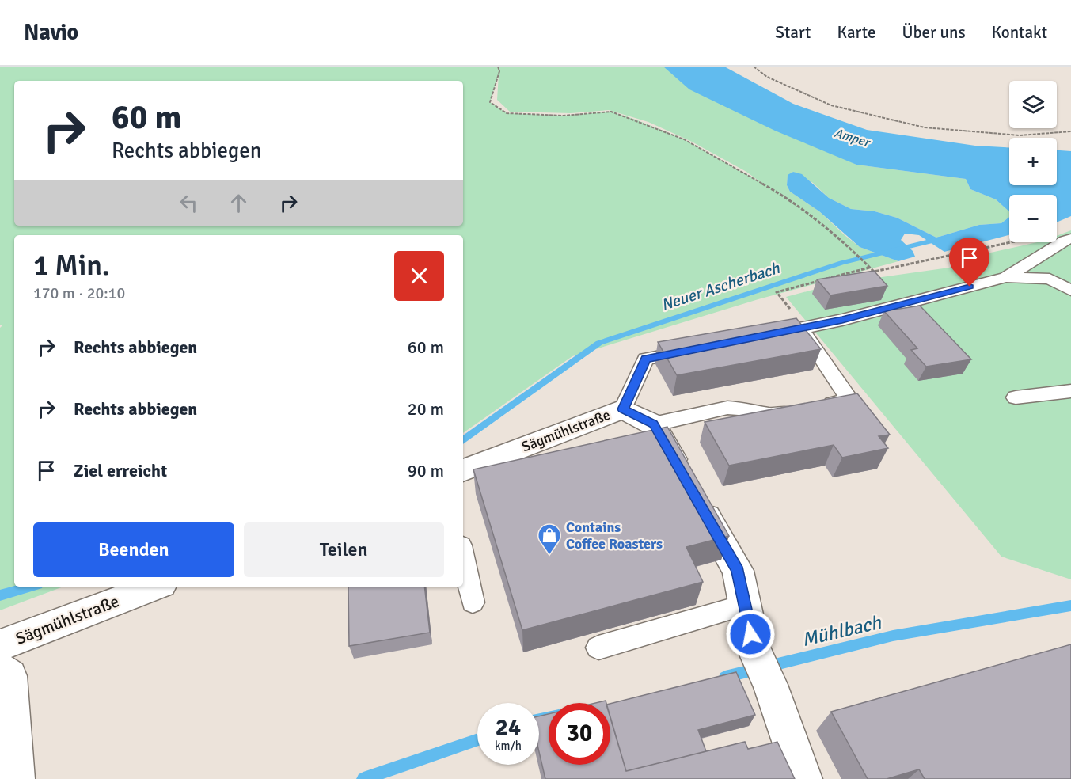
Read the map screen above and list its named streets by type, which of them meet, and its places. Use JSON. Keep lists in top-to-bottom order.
{
  "streets": {
    "street": ["Sägmühlstraße"]
  },
  "water": ["Amper", "Neuer Ascherbach", "Mühlbach"],
  "places": {
    "shop": ["Contains Coffee Roasters"]
  },
  "page": {
    "header": "Navio",
    "nav": [
      "Start",
      "Karte",
      "Über uns",
      "Kontakt"
    ],
    "map_buttons": ["+", "−"],
    "turn": ["60 m", "Rechts abbiegen"],
    "heading": ["1 Min.", "170 m · 20:10"],
    "list": [
      {
        "name": "Rechts abbiegen",
        "value": "60 m"
      },
      {
        "name": "Rechts abbiegen",
        "value": "20 m"
      },
      {
        "name": "Ziel erreicht",
        "value": "90 m"
      }
    ],
    "buttons": ["Beenden", "Teilen"],
    "speed": "24 km/h",
    "limit": "30"
  }
}
